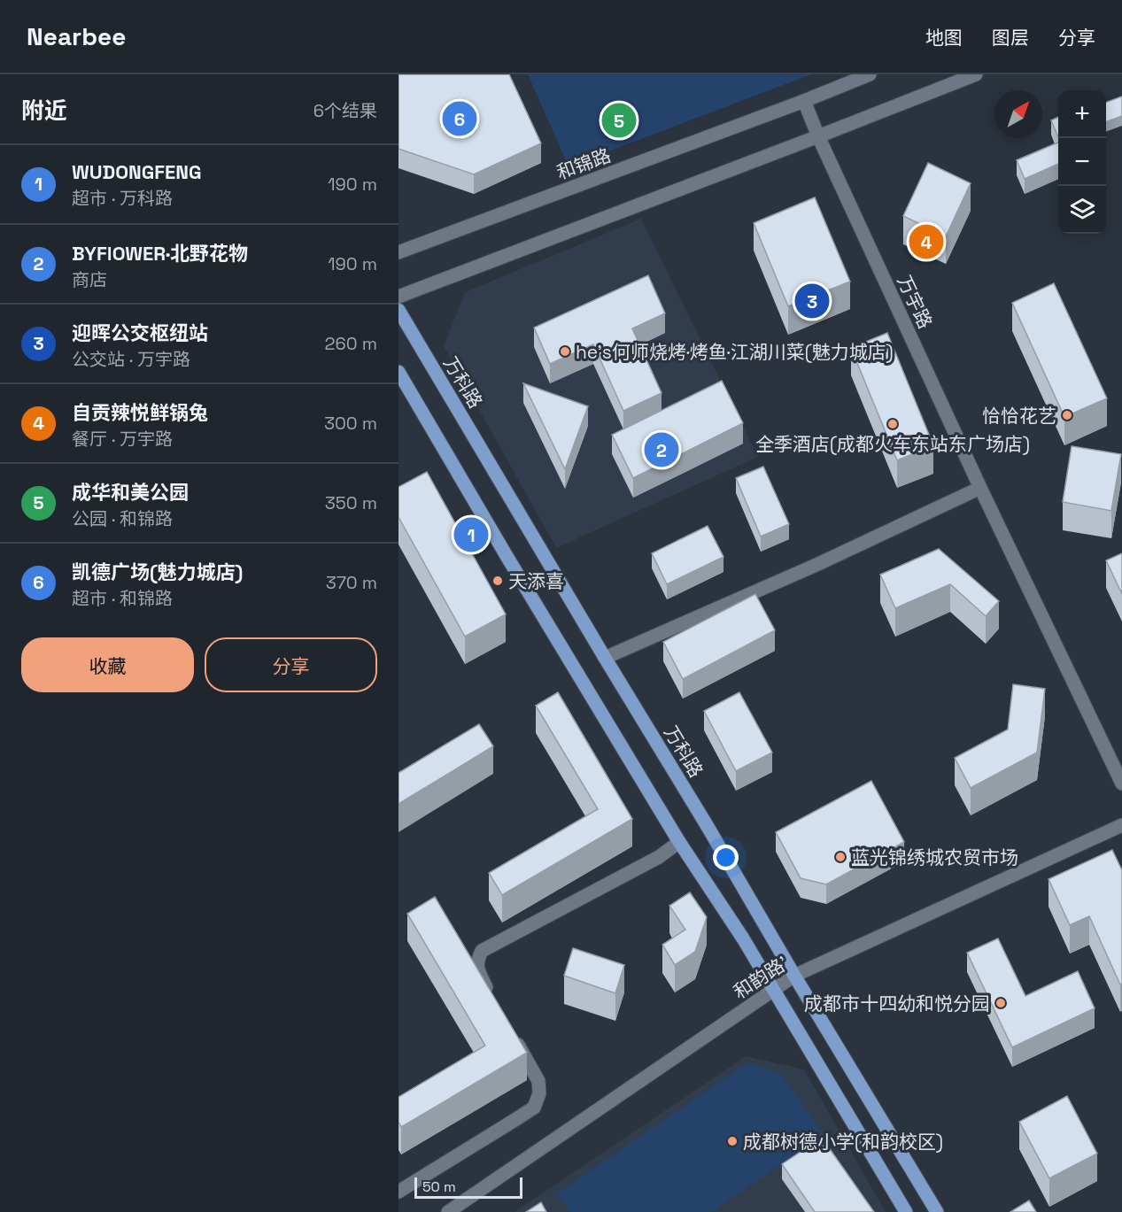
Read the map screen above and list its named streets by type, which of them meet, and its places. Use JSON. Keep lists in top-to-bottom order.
{
  "streets": {
    "main road": ["万科路"],
    "street": ["和锦路", "万宇路", "和韵路’"]
  },
  "crossings": [
    ["和锦路", "万宇路"],
    ["万科路", "和韵路’"]
  ],
  "places": [
    "he's何师烧烤·烤鱼·江湖川菜(魅力城店)",
    "恰恰花艺",
    "全季酒店(成都火车东站东广场店)",
    "天添喜",
    "蓝光锦绣城农贸市场",
    "成都市十四幼和悦分园",
    "成都树德小学(和韵校区)"
  ],
  "scale_bar": "50 m",
  "north": "top right",
  "page": {
    "header": "Nearbee",
    "nav": ["地图", "图层", "分享"],
    "heading": ["附近", "6个结果"],
    "map_buttons": ["+", "−"],
    "pins": [
      "6",
      "5",
      "4",
      "3",
      "2",
      "1"
    ],
    "list": [
      {
        "mark": "1",
        "name": "WUDONGFENG",
        "note": "超市 · 万科路",
        "value": "190 m"
      },
      {
        "mark": "2",
        "name": "BYFlOWER·北野花物",
        "note": "商店",
        "value": "190 m"
      },
      {
        "mark": "3",
        "name": "迎晖公交枢纽站",
        "note": "公交站 · 万宇路",
        "value": "260 m"
      },
      {
        "mark": "4",
        "name": "自贡辣悦鲜锅兔",
        "note": "餐厅 · 万宇路",
        "value": "300 m"
      },
      {
        "mark": "5",
        "name": "成华和美公园",
        "note": "公园 · 和锦路",
        "value": "350 m"
      },
      {
        "mark": "6",
        "name": "凯德广场(魅力城店)",
        "note": "超市 · 和锦路",
        "value": "370 m"
      }
    ],
    "buttons": ["收藏", "分享"],
    "scale": "50 m"
  }
}
